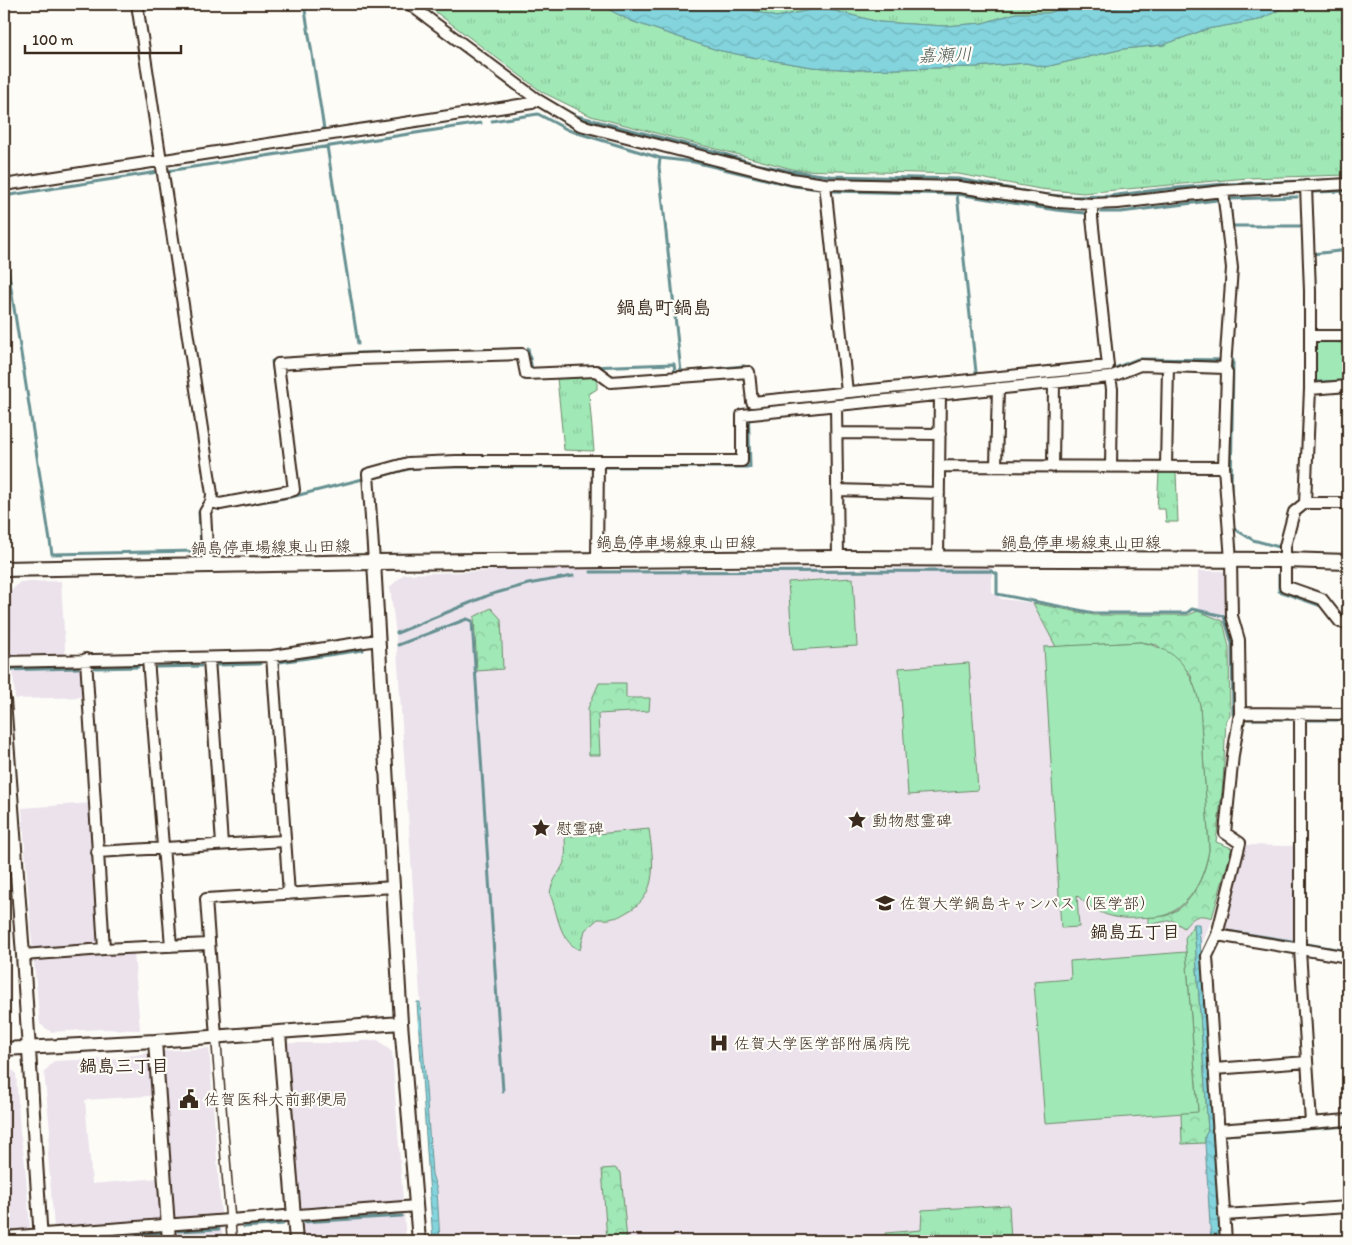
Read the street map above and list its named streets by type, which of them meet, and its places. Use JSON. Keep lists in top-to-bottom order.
{
  "streets": {
    "main road": ["鍋島停車場線東山田線"]
  },
  "districts": ["鍋島町鍋島", "鍋島五丁目", "鍋島三丁目"],
  "water": ["嘉瀬川"],
  "places": {
    "place": ["動物慰霊碑", "慰霊碑"],
    "school or university": ["佐賀大学鍋島キャンパス（医学部）"],
    "hospital": ["佐賀大学医学部附属病院"],
    "public building": ["佐賀医科大前郵便局"]
  },
  "scale_bar": "100 m"
}
